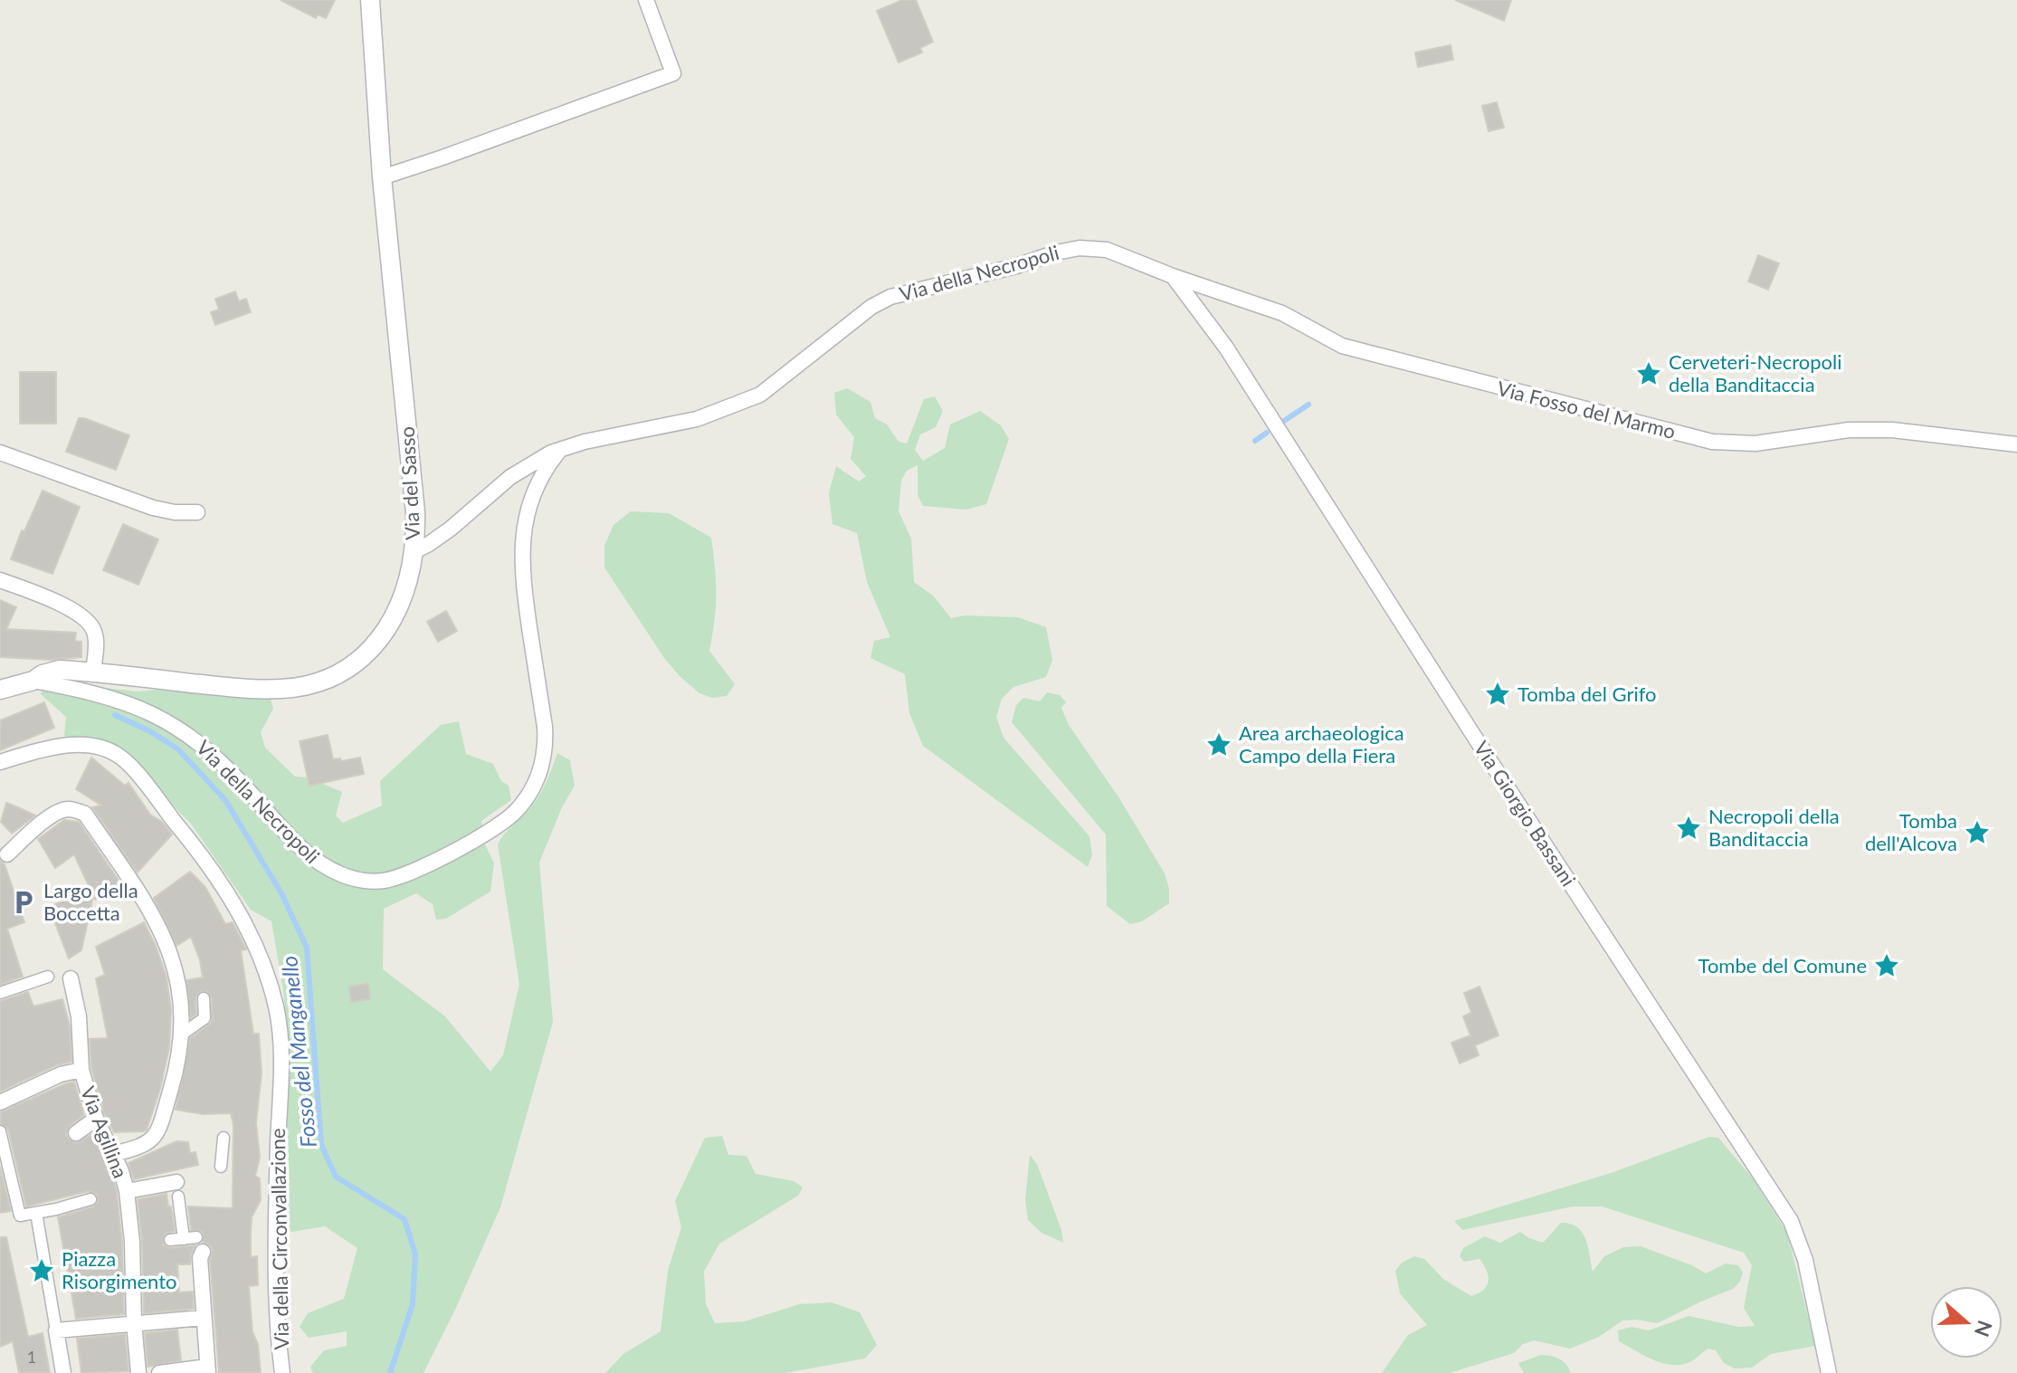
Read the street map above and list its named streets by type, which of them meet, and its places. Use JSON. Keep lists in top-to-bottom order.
{
  "streets": {
    "street": [
      "Via della Necropoli",
      "Via Fosso del Marmo",
      "Via del Sasso",
      "Via Giorgio Bassani",
      "Via Agillina",
      "Via della Circonvallazione"
    ]
  },
  "crossings": [
    ["Via della Necropoli", "Via Fosso del Marmo"],
    ["Via della Necropoli", "Via del Sasso"],
    ["Via della Necropoli", "Via Giorgio Bassani"],
    ["Via Fosso del Marmo", "Via Giorgio Bassani"]
  ],
  "water": ["Fosso del Manganello"],
  "places": {
    "place": [
      "Cerveteri-Necropoli della Banditaccia",
      "Tomba del Grifo",
      "Area archaeologica Campo della Fiera",
      "Necropoli della Banditaccia",
      "Tomba dell'Alcova",
      "Tombe del Comune",
      "Piazza Risorgimento"
    ],
    "parking": ["Largo della Boccetta"]
  },
  "house_numbers": ["1"],
  "north": "right"
}
